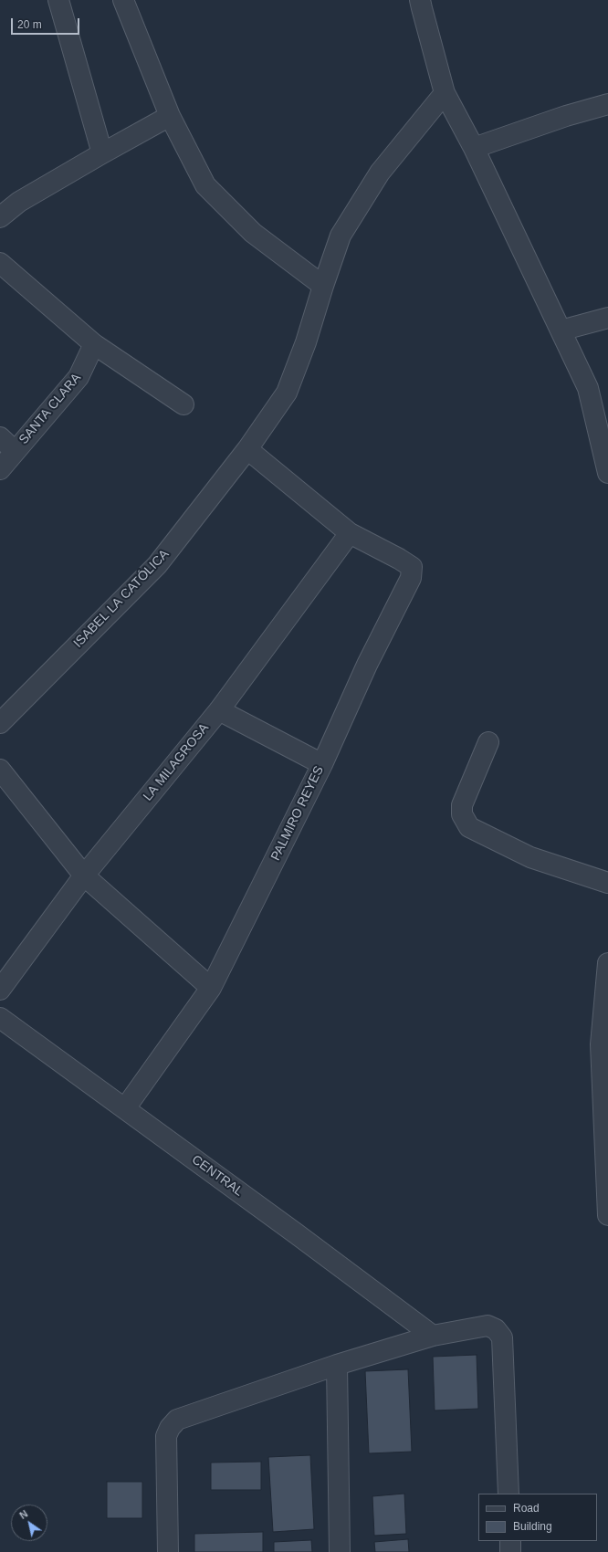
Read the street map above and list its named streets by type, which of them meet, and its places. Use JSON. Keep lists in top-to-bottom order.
{
  "streets": {
    "street": [
      "SANTA CLARA",
      "ISABEL LA CATÓLICA",
      "LA MILAGROSA",
      "PALMIRO REYES",
      "CENTRAL"
    ]
  },
  "crossings": [
    ["LA MILAGROSA", "PALMIRO REYES"],
    ["PALMIRO REYES", "CENTRAL"]
  ],
  "legend": ["Road", "Building"],
  "scale_bar": "20 m",
  "north": "top left"
}
